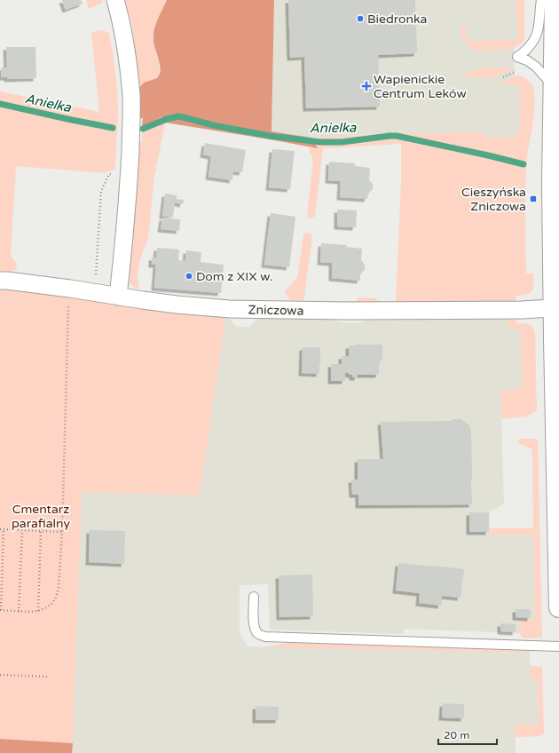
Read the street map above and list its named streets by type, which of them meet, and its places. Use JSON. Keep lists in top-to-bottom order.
{
  "streets": {
    "street": ["Zniczowa"]
  },
  "water": ["Anielka"],
  "parks": ["Cmentarz parafialny"],
  "places": {
    "other": ["Biedronka", "Dom z XIX w."],
    "health": ["Wapienickie Centrum Leków"],
    "transit": ["Cieszyńska Zniczowa"]
  },
  "scale_bar": "20 m"
}
